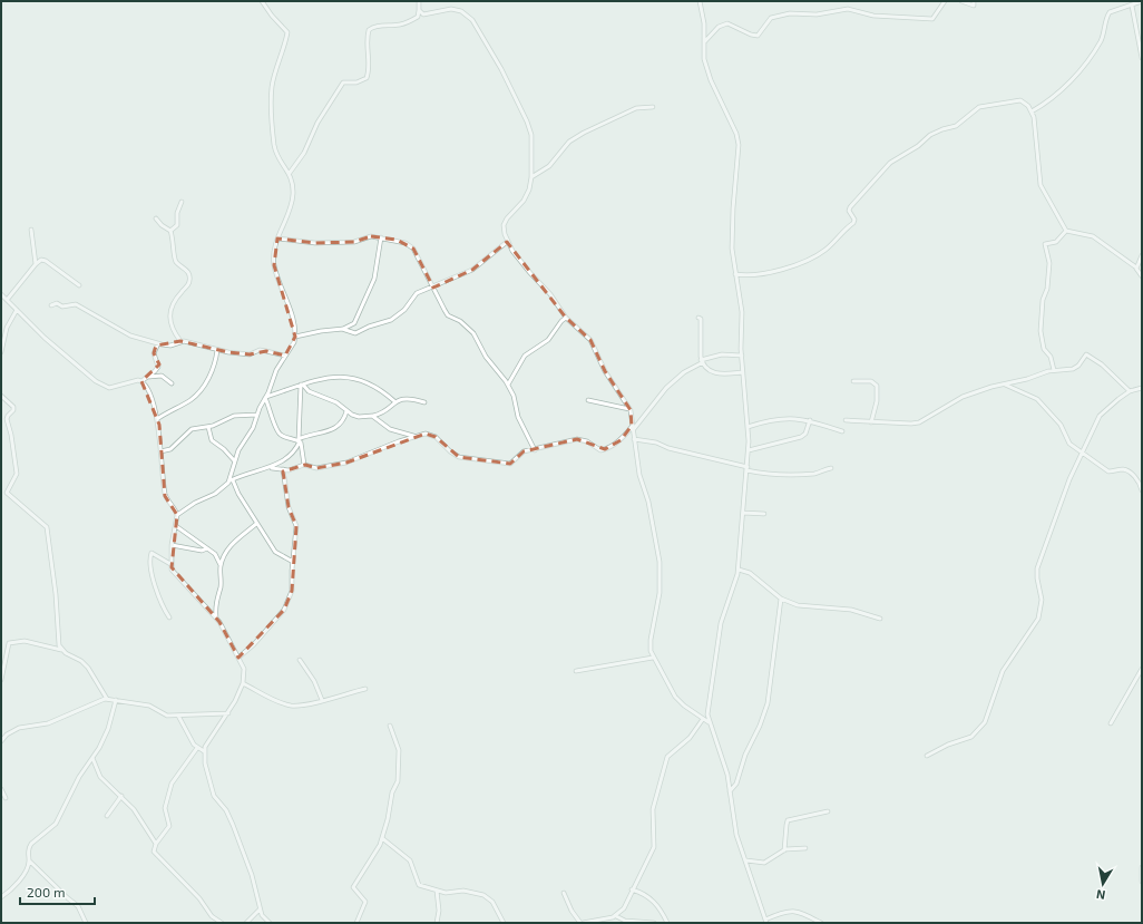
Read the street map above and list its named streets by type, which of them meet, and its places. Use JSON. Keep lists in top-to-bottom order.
{
  "scale_bar": "200 m",
  "north": "bottom"
}
